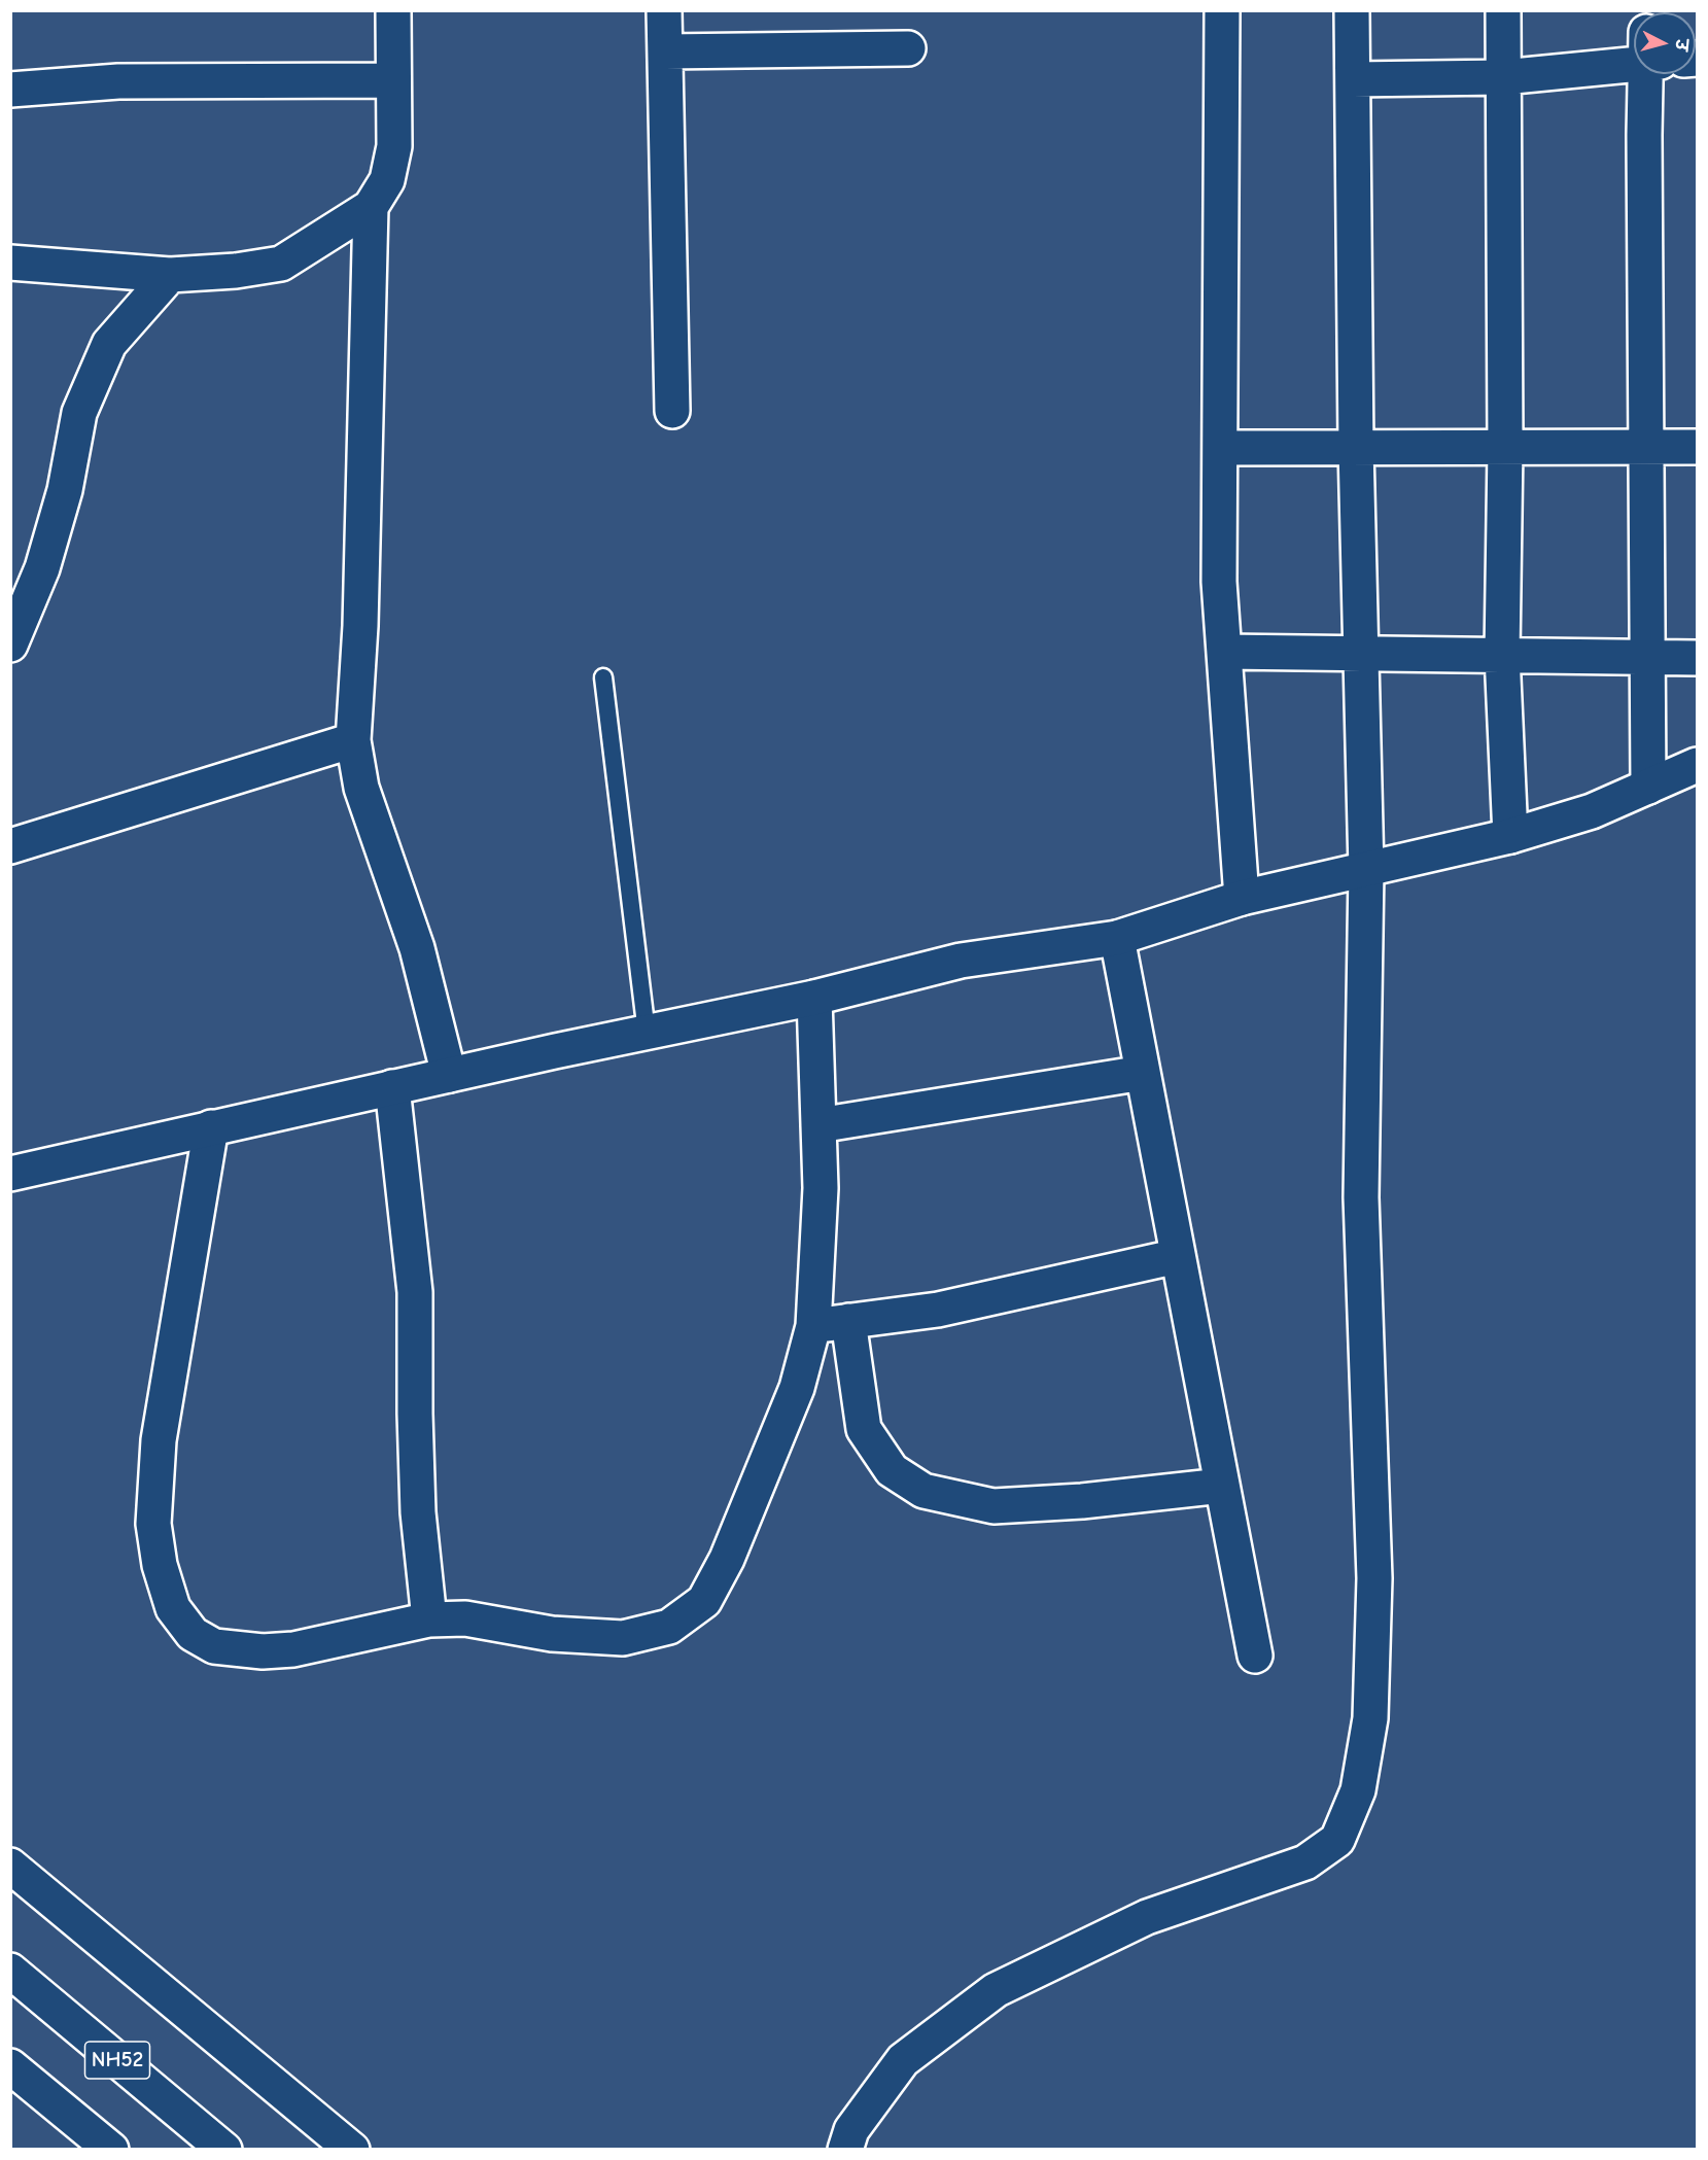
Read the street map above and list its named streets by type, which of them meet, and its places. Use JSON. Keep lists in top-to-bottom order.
{
  "streets": {
    "main road": ["NH52"]
  },
  "north": "right"
}
